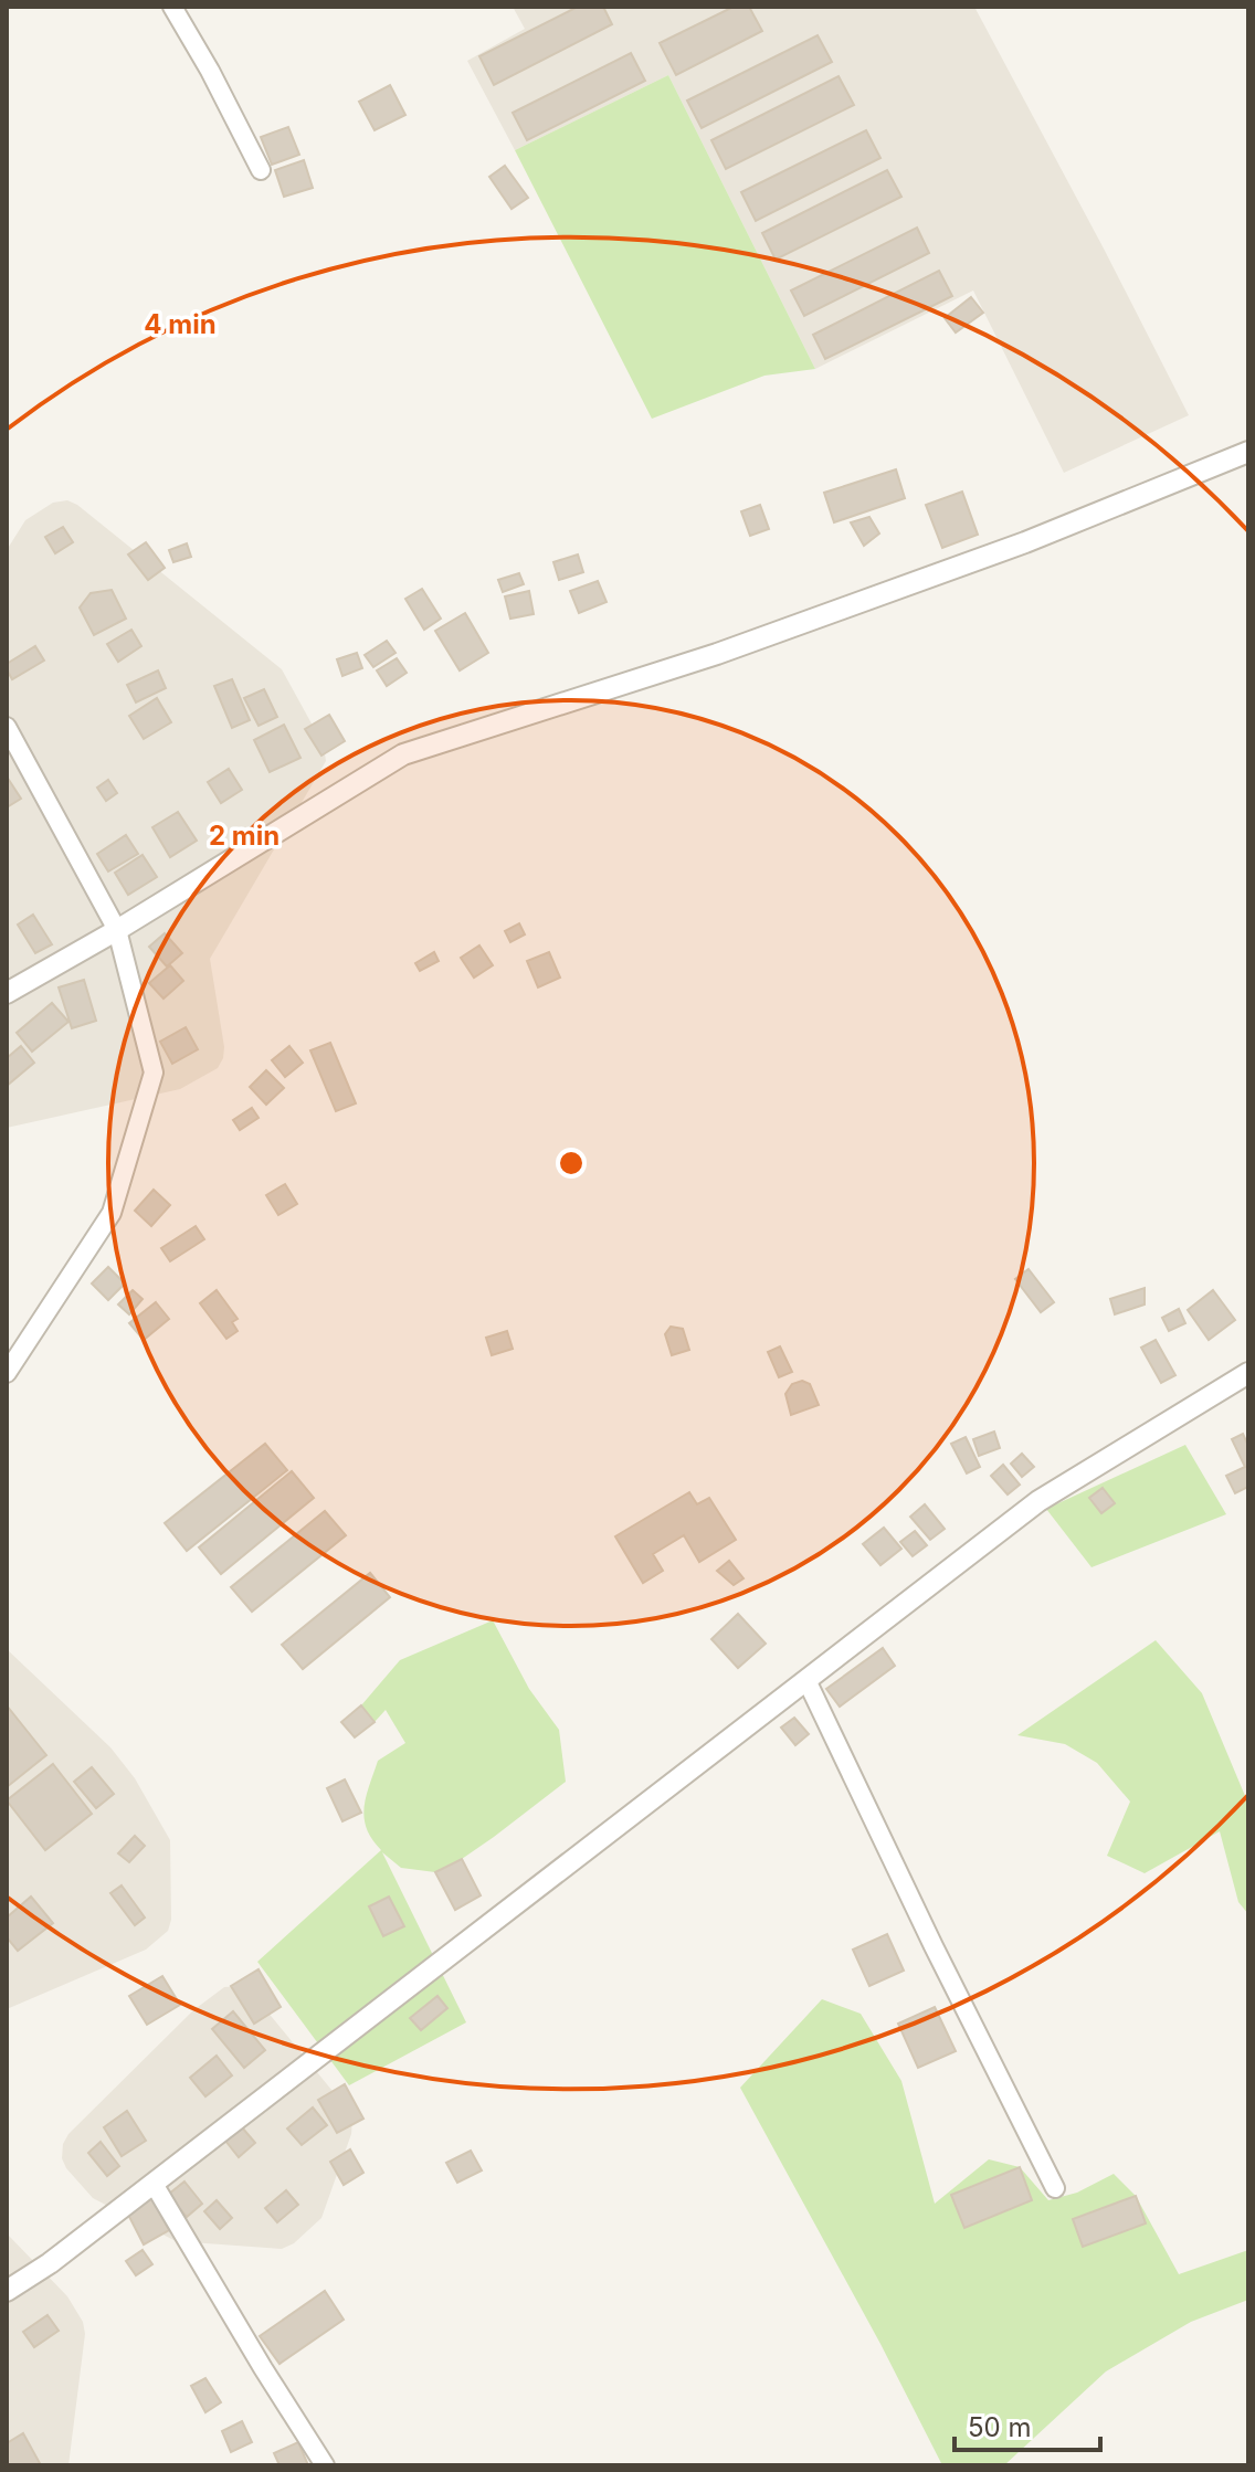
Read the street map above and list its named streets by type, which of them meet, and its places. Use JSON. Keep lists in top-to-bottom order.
{
  "scale_bar": "50 m",
  "rings": ["4 min", "2 min"]
}
